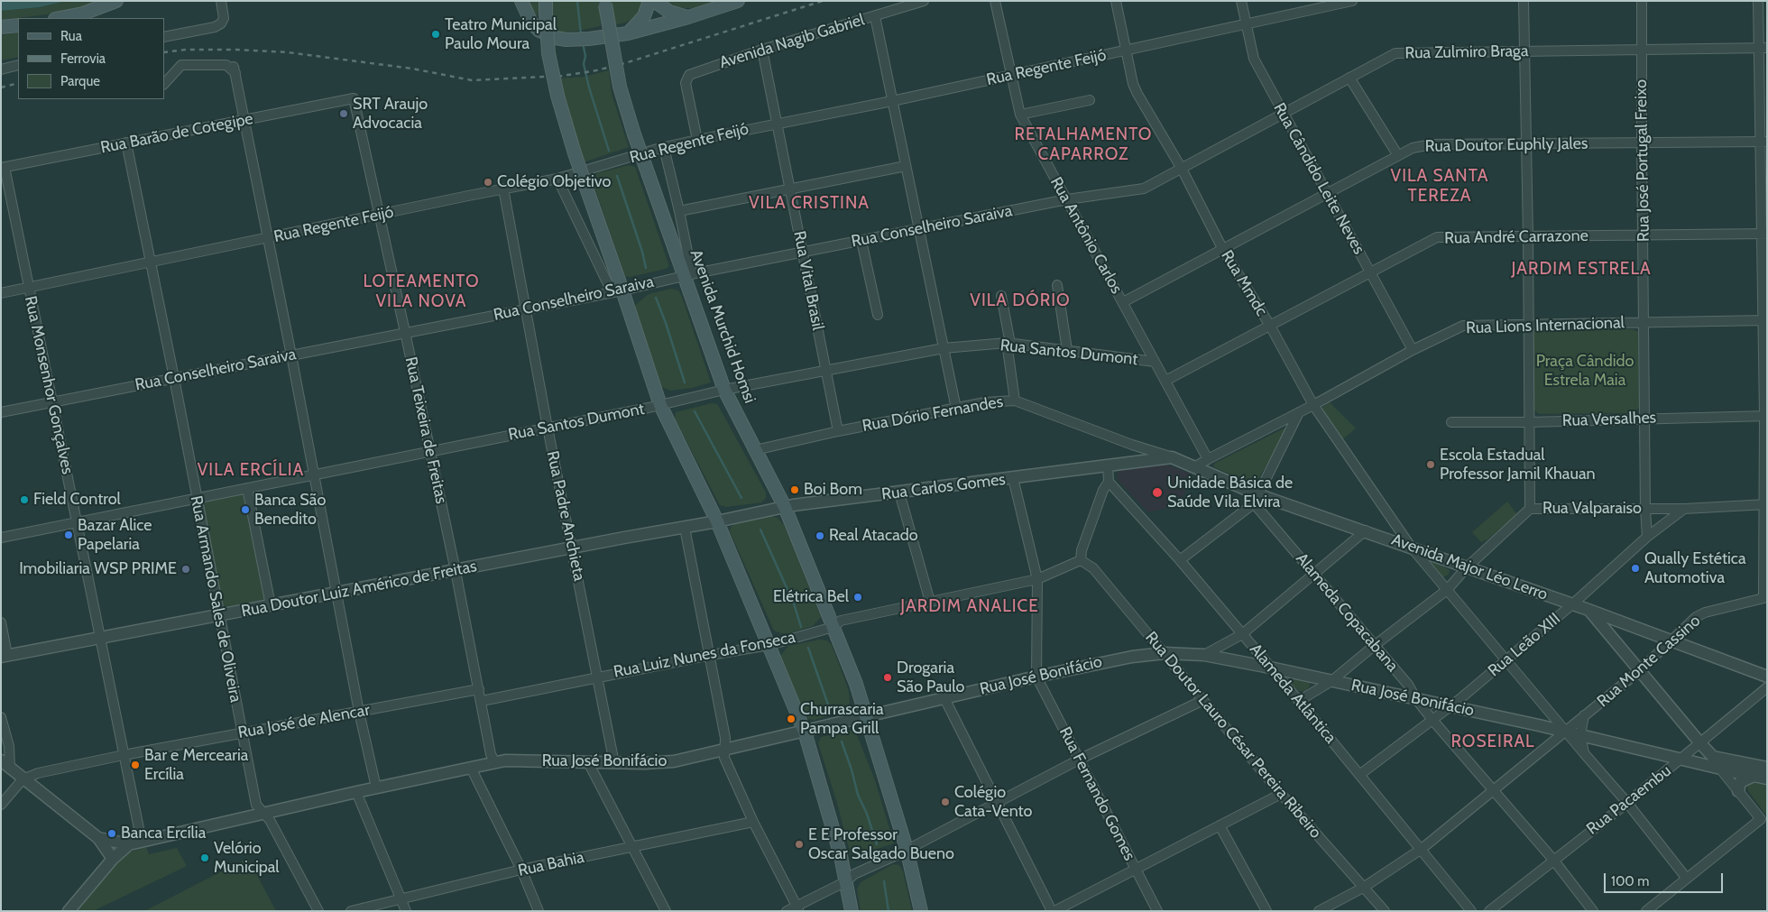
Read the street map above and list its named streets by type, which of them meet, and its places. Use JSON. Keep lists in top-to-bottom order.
{
  "streets": {
    "main road": ["Avenida Murchid Homsi"],
    "street": [
      "Avenida Nagib Gabriel",
      "Rua Zulmiro Braga",
      "Rua Regente Feijó",
      "Rua Barão de Cotegipe",
      "Rua Doutor Euphly Jales",
      "Rua José Portugal Freixo",
      "Rua Cândido Leite Neves",
      "Rua Conselheiro Saraiva",
      "Rua Antônio Carlos",
      "Rua André Carrazone",
      "Rua Vital Brasil",
      "Rua Mmdc",
      "Rua Lions Internacional",
      "Rua Santos Dumont",
      "Rua Monsenhor Gonçalves",
      "Rua Dório Fernandes",
      "Rua Versalhes",
      "Rua Teixeira de Freitas",
      "Rua Carlos Gomes",
      "Rua Valparaiso",
      "Rua Padre Anchieta",
      "Avenida Major Léo Lerro",
      "Rua Doutor Luiz Américo de Freitas",
      "Rua Armando Sales de Oliveira",
      "Alameda Copacabana",
      "Rua Leão XIII",
      "Rua Luiz Nunes da Fonseca",
      "Rua Monte Cassino",
      "Rua José Bonifácio",
      "Alameda Atlântica",
      "Rua José de Alencar",
      "Rua Doutor Lauro César Pereira Ribeiro",
      "Rua Fernando Gomes",
      "Rua Pacaembu",
      "Rua Bahia"
    ]
  },
  "crossings": [
    ["Avenida Nagib Gabriel", "Rua Regente Feijó"],
    ["Avenida Nagib Gabriel", "Rua Vital Brasil"],
    ["Rua Zulmiro Braga", "Rua José Portugal Freixo"],
    ["Rua Zulmiro Braga", "Rua Cândido Leite Neves"],
    ["Rua Zulmiro Braga", "Rua Conselheiro Saraiva"],
    ["Rua Zulmiro Braga", "Rua Antônio Carlos"],
    ["Rua Zulmiro Braga", "Rua Mmdc"],
    ["Rua Regente Feijó", "Rua Cândido Leite Neves"],
    ["Rua Regente Feijó", "Rua Antônio Carlos"],
    ["Rua Regente Feijó", "Rua Vital Brasil"],
    ["Rua Regente Feijó", "Rua Mmdc"],
    ["Rua Regente Feijó", "Rua Monsenhor Gonçalves"],
    ["Rua Regente Feijó", "Rua Teixeira de Freitas"],
    ["Rua Regente Feijó", "Rua Padre Anchieta"],
    ["Rua Regente Feijó", "Rua Armando Sales de Oliveira"],
    ["Rua Barão de Cotegipe", "Rua Monsenhor Gonçalves"],
    ["Rua Barão de Cotegipe", "Rua Teixeira de Freitas"],
    ["Rua Barão de Cotegipe", "Rua Armando Sales de Oliveira"],
    ["Rua Doutor Euphly Jales", "Rua José Portugal Freixo"],
    ["Rua Doutor Euphly Jales", "Rua Cândido Leite Neves"],
    ["Rua Doutor Euphly Jales", "Rua Antônio Carlos"],
    ["Rua Doutor Euphly Jales", "Rua Mmdc"],
    ["Rua José Portugal Freixo", "Rua André Carrazone"],
    ["Rua José Portugal Freixo", "Rua Lions Internacional"],
    ["Rua José Portugal Freixo", "Rua Versalhes"],
    ["Rua José Portugal Freixo", "Rua Valparaiso"],
    ["Rua José Portugal Freixo", "Rua Leão XIII"],
    ["Rua Cândido Leite Neves", "Rua André Carrazone"],
    ["Rua Cândido Leite Neves", "Rua Lions Internacional"],
    ["Rua Conselheiro Saraiva", "Rua Antônio Carlos"],
    ["Rua Conselheiro Saraiva", "Rua Vital Brasil"],
    ["Rua Conselheiro Saraiva", "Avenida Murchid Homsi"],
    ["Rua Conselheiro Saraiva", "Rua Monsenhor Gonçalves"],
    ["Rua Conselheiro Saraiva", "Rua Teixeira de Freitas"],
    ["Rua Conselheiro Saraiva", "Rua Padre Anchieta"],
    ["Rua Conselheiro Saraiva", "Rua Armando Sales de Oliveira"],
    ["Rua Antônio Carlos", "Rua André Carrazone"],
    ["Rua Antônio Carlos", "Rua Lions Internacional"],
    ["Rua Antônio Carlos", "Rua Santos Dumont"],
    ["Rua André Carrazone", "Rua Mmdc"],
    ["Rua Vital Brasil", "Rua Santos Dumont"],
    ["Rua Vital Brasil", "Rua Dório Fernandes"],
    ["Rua Mmdc", "Rua Lions Internacional"],
    ["Rua Mmdc", "Rua Valparaiso"],
    ["Rua Mmdc", "Avenida Major Léo Lerro"],
    ["Rua Mmdc", "Rua Leão XIII"],
    ["Rua Mmdc", "Rua Monte Cassino"],
    ["Rua Mmdc", "Rua José Bonifácio"],
    ["Rua Mmdc", "Rua Pacaembu"],
    ["Rua Lions Internacional", "Avenida Major Léo Lerro"],
    ["Avenida Murchid Homsi", "Rua Santos Dumont"],
    ["Avenida Murchid Homsi", "Rua Dório Fernandes"],
    ["Avenida Murchid Homsi", "Rua Carlos Gomes"],
    ["Avenida Murchid Homsi", "Rua Luiz Nunes da Fonseca"],
    ["Avenida Murchid Homsi", "Rua José Bonifácio"],
    ["Rua Santos Dumont", "Rua Monsenhor Gonçalves"],
    ["Rua Santos Dumont", "Rua Teixeira de Freitas"],
    ["Rua Santos Dumont", "Rua Padre Anchieta"],
    ["Rua Santos Dumont", "Rua Armando Sales de Oliveira"],
    ["Rua Monsenhor Gonçalves", "Rua Doutor Luiz Américo de Freitas"],
    ["Rua Monsenhor Gonçalves", "Rua José Bonifácio"],
    ["Rua Monsenhor Gonçalves", "Rua José de Alencar"],
    ["Rua Dório Fernandes", "Rua Carlos Gomes"],
    ["Rua Dório Fernandes", "Avenida Major Léo Lerro"],
    ["Rua Teixeira de Freitas", "Rua Doutor Luiz Américo de Freitas"],
    ["Rua Teixeira de Freitas", "Rua Luiz Nunes da Fonseca"],
    ["Rua Teixeira de Freitas", "Rua José Bonifácio"],
    ["Rua Teixeira de Freitas", "Rua José de Alencar"],
    ["Rua Carlos Gomes", "Avenida Major Léo Lerro"],
    ["Rua Carlos Gomes", "Rua Doutor Luiz Américo de Freitas"],
    ["Rua Valparaiso", "Avenida Major Léo Lerro"],
    ["Rua Valparaiso", "Alameda Copacabana"],
    ["Rua Valparaiso", "Rua Leão XIII"],
    ["Rua Valparaiso", "Rua José Bonifácio"],
    ["Rua Valparaiso", "Alameda Atlântica"],
    ["Rua Padre Anchieta", "Rua Doutor Luiz Américo de Freitas"],
    ["Rua Padre Anchieta", "Rua Luiz Nunes da Fonseca"],
    ["Rua Padre Anchieta", "Rua José Bonifácio"],
    ["Avenida Major Léo Lerro", "Alameda Copacabana"],
    ["Avenida Major Léo Lerro", "Rua Leão XIII"],
    ["Avenida Major Léo Lerro", "Rua Monte Cassino"],
    ["Rua Doutor Luiz Américo de Freitas", "Rua Armando Sales de Oliveira"],
    ["Rua Armando Sales de Oliveira", "Rua José Bonifácio"],
    ["Rua Armando Sales de Oliveira", "Rua José de Alencar"],
    ["Alameda Copacabana", "Rua Leão XIII"],
    ["Alameda Copacabana", "Rua Monte Cassino"],
    ["Alameda Copacabana", "Rua José Bonifácio"],
    ["Alameda Copacabana", "Rua Pacaembu"],
    ["Rua Leão XIII", "Rua José Bonifácio"],
    ["Rua Leão XIII", "Alameda Atlântica"],
    ["Rua Luiz Nunes da Fonseca", "Rua Doutor Lauro César Pereira Ribeiro"],
    ["Rua Monte Cassino", "Rua José Bonifácio"],
    ["Rua Monte Cassino", "Alameda Atlântica"],
    ["Rua Monte Cassino", "Rua Doutor Lauro César Pereira Ribeiro"],
    ["Rua José Bonifácio", "Alameda Atlântica"],
    ["Rua José Bonifácio", "Rua Doutor Lauro César Pereira Ribeiro"],
    ["Rua José Bonifácio", "Rua Fernando Gomes"],
    ["Rua José Bonifácio", "Rua Pacaembu"]
  ],
  "districts": [
    "RETALHAMENTO CAPARROZ",
    "VILA SANTA TEREZA",
    "VILA CRISTINA",
    "JARDIM ESTRELA",
    "LOTEAMENTO VILA NOVA",
    "VILA DÓRIO",
    "VILA ERCÍLIA",
    "JARDIM ANALICE",
    "ROSEIRAL"
  ],
  "parks": ["Praça Cândido Estrela Maia"],
  "places": [
    "Teatro Municipal Paulo Moura",
    "SRT Araujo Advocacia",
    "Colégio Objetivo",
    "Escola Estadual Professor Jamil Khauan",
    "Boi Bom",
    "Unidade Básica de Saúde Vila Elvira",
    "Field Control",
    "Banca São Benedito",
    "Bazar Alice Papelaria",
    "Real Atacado",
    "Qually Estética Automotiva",
    "Imobiliaria WSP PRIME",
    "Elétrica Bel",
    "Drogaria São Paulo",
    "Churrascaria Pampa Grill",
    "Bar e Mercearia Ercília",
    "Colégio Cata-Vento",
    "Banca Ercília",
    "E E Professor Oscar Salgado Bueno",
    "Velório Municipal"
  ],
  "legend": ["Rua", "Ferrovia", "Parque"],
  "scale_bar": "100 m"
}
